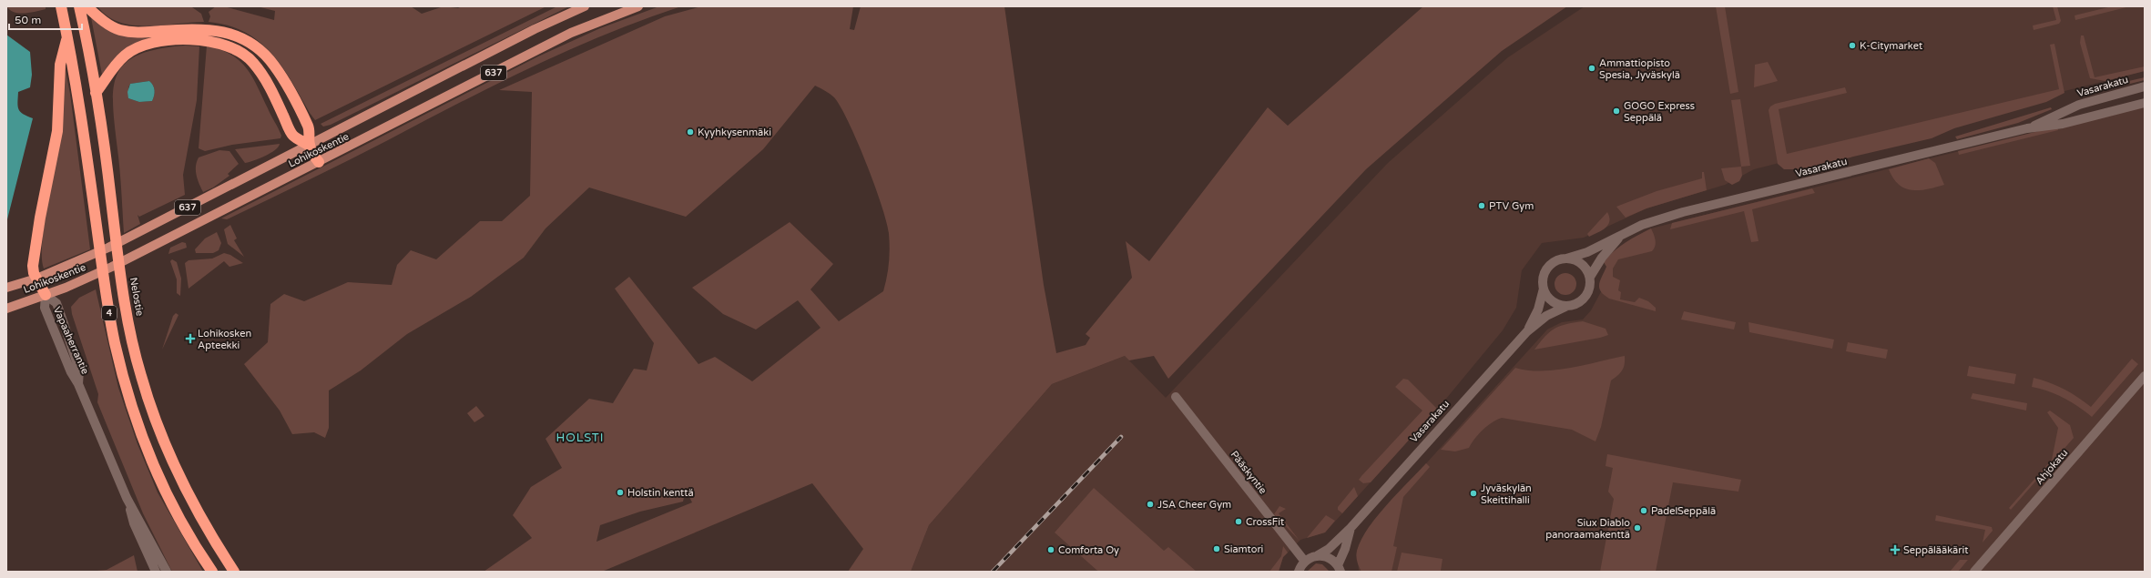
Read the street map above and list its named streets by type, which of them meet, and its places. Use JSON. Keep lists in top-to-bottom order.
{
  "streets": {
    "highway": ["Nelostie", "4"],
    "main road": ["637", "Lohikoskentie"],
    "street": [
      "Vasarakatu",
      "Vapaaherrantie",
      "Ahjokatu",
      "Pääskyntie"
    ]
  },
  "crossings": [
    ["Vasarakatu", "Pääskyntie"],
    ["Lohikoskentie", "Vapaaherrantie"]
  ],
  "districts": ["HOLSTI"],
  "places": {
    "other": [
      "K-Citymarket",
      "Ammattiopisto Spesia, Jyväskylä",
      "GOGO Express Seppälä",
      "Kyyhkysenmäki",
      "PTV Gym",
      "Holstin kenttä",
      "Jyväskylän Skeittihalli",
      "JSA Cheer Gym",
      "PadelSeppälä",
      "CrossFit",
      "Siux Diablo panoraamakenttä",
      "Siamtori",
      "Comforta Oy"
    ],
    "health": ["Lohikosken Apteekki", "Seppälääkärit"]
  },
  "scale_bar": "50 m"
}
